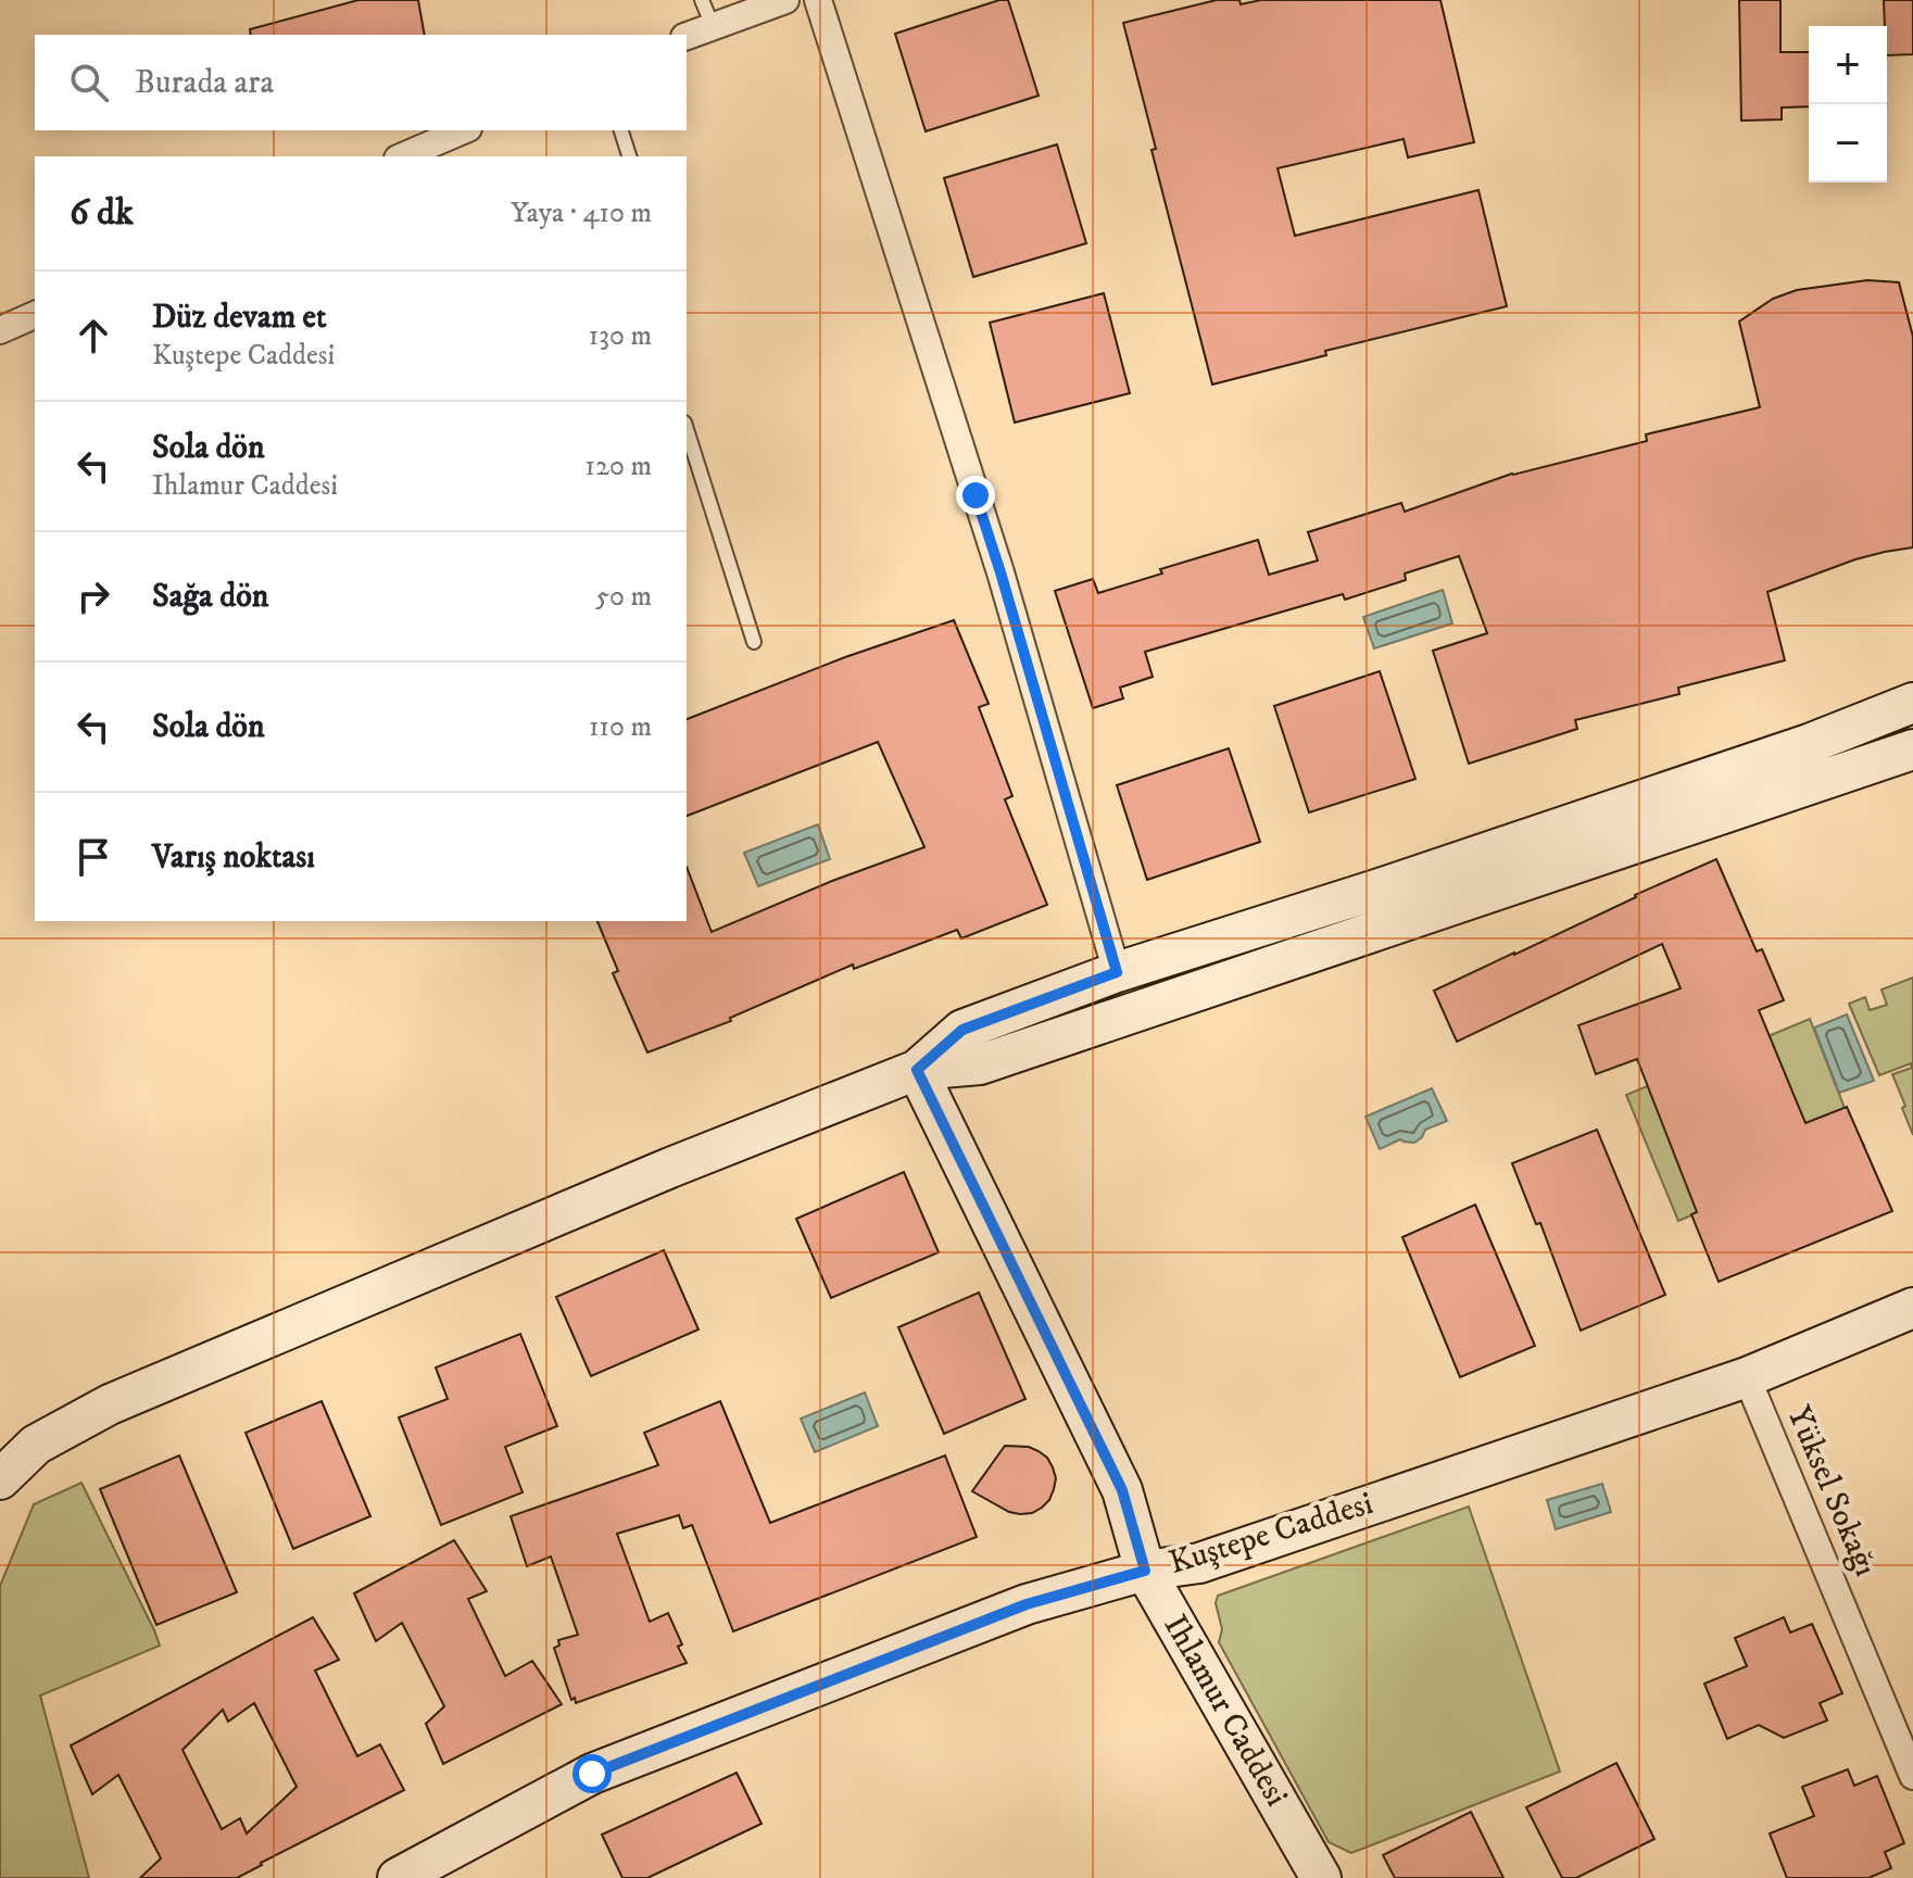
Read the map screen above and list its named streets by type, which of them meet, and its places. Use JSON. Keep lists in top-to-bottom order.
{
  "streets": {
    "street": ["Yüksel Sokağı", "Kuştepe Caddesi", "Ihlamur Caddesi"]
  },
  "crossings": [
    ["Yüksel Sokağı", "Kuştepe Caddesi"],
    ["Kuştepe Caddesi", "Ihlamur Caddesi"]
  ],
  "page": {
    "map_buttons": ["+", "−"],
    "search": "Burada ara",
    "heading": ["6 dk", "Yaya · 410 m"],
    "list": [
      ["Düz devam et", "Kuştepe Caddesi", "130 m"],
      ["Sola dön", "Ihlamur Caddesi", "120 m"],
      ["Sağa dön", "50 m"],
      ["Sola dön", "110 m"],
      "Varış noktası"
    ]
  }
}
